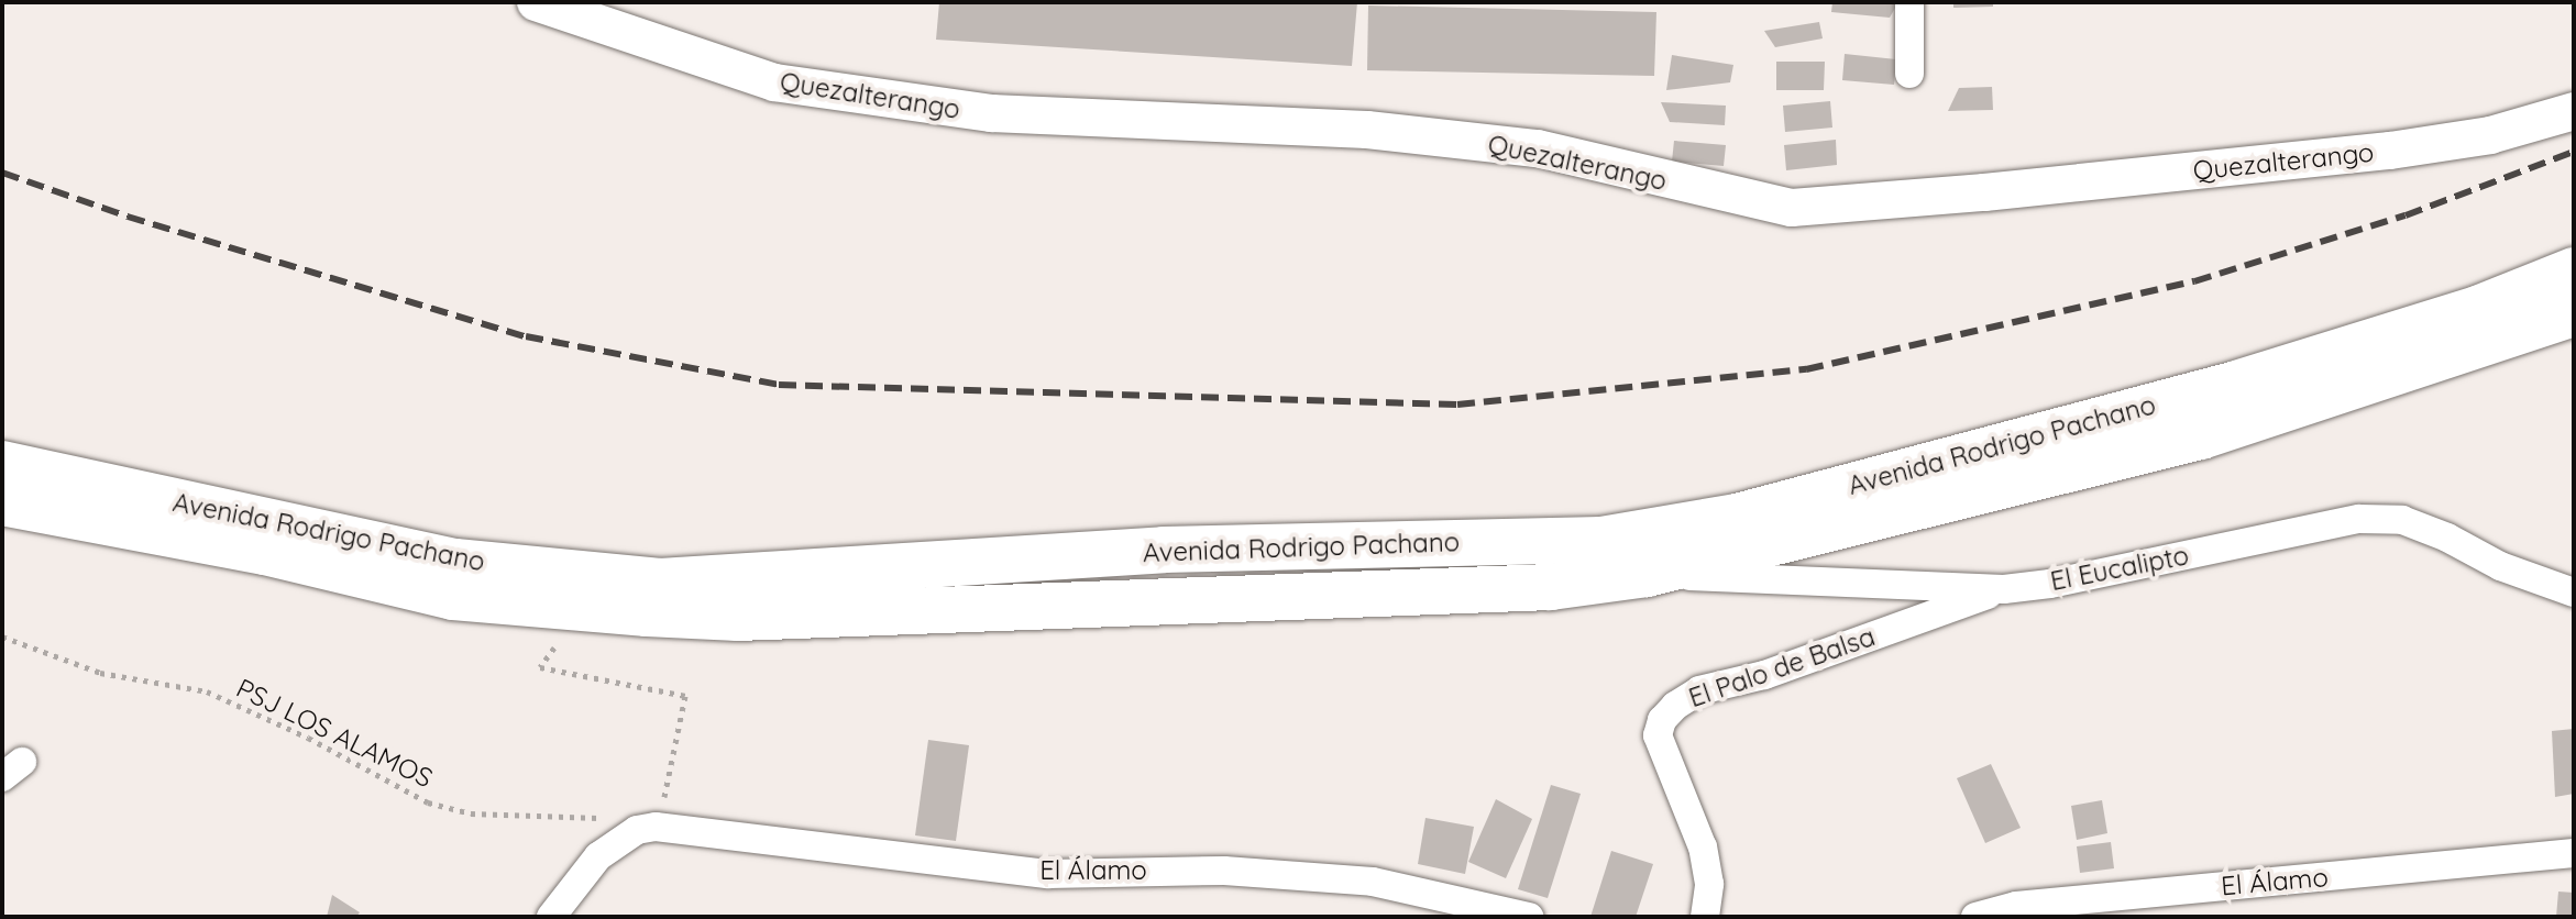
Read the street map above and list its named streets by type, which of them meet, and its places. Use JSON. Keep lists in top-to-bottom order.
{
  "streets": {
    "main road": ["Avenida Rodrigo Pachano"],
    "street": [
      "Quezalterango",
      "El Eucalipto",
      "El Palo de Balsa",
      "El Álamo"
    ],
    "path": ["PSJ LOS ALAMOS"]
  },
  "crossings": [
    ["Avenida Rodrigo Pachano", "El Eucalipto"],
    ["El Eucalipto", "El Palo de Balsa"],
    ["PSJ LOS ALAMOS", "El Álamo"]
  ]
}
